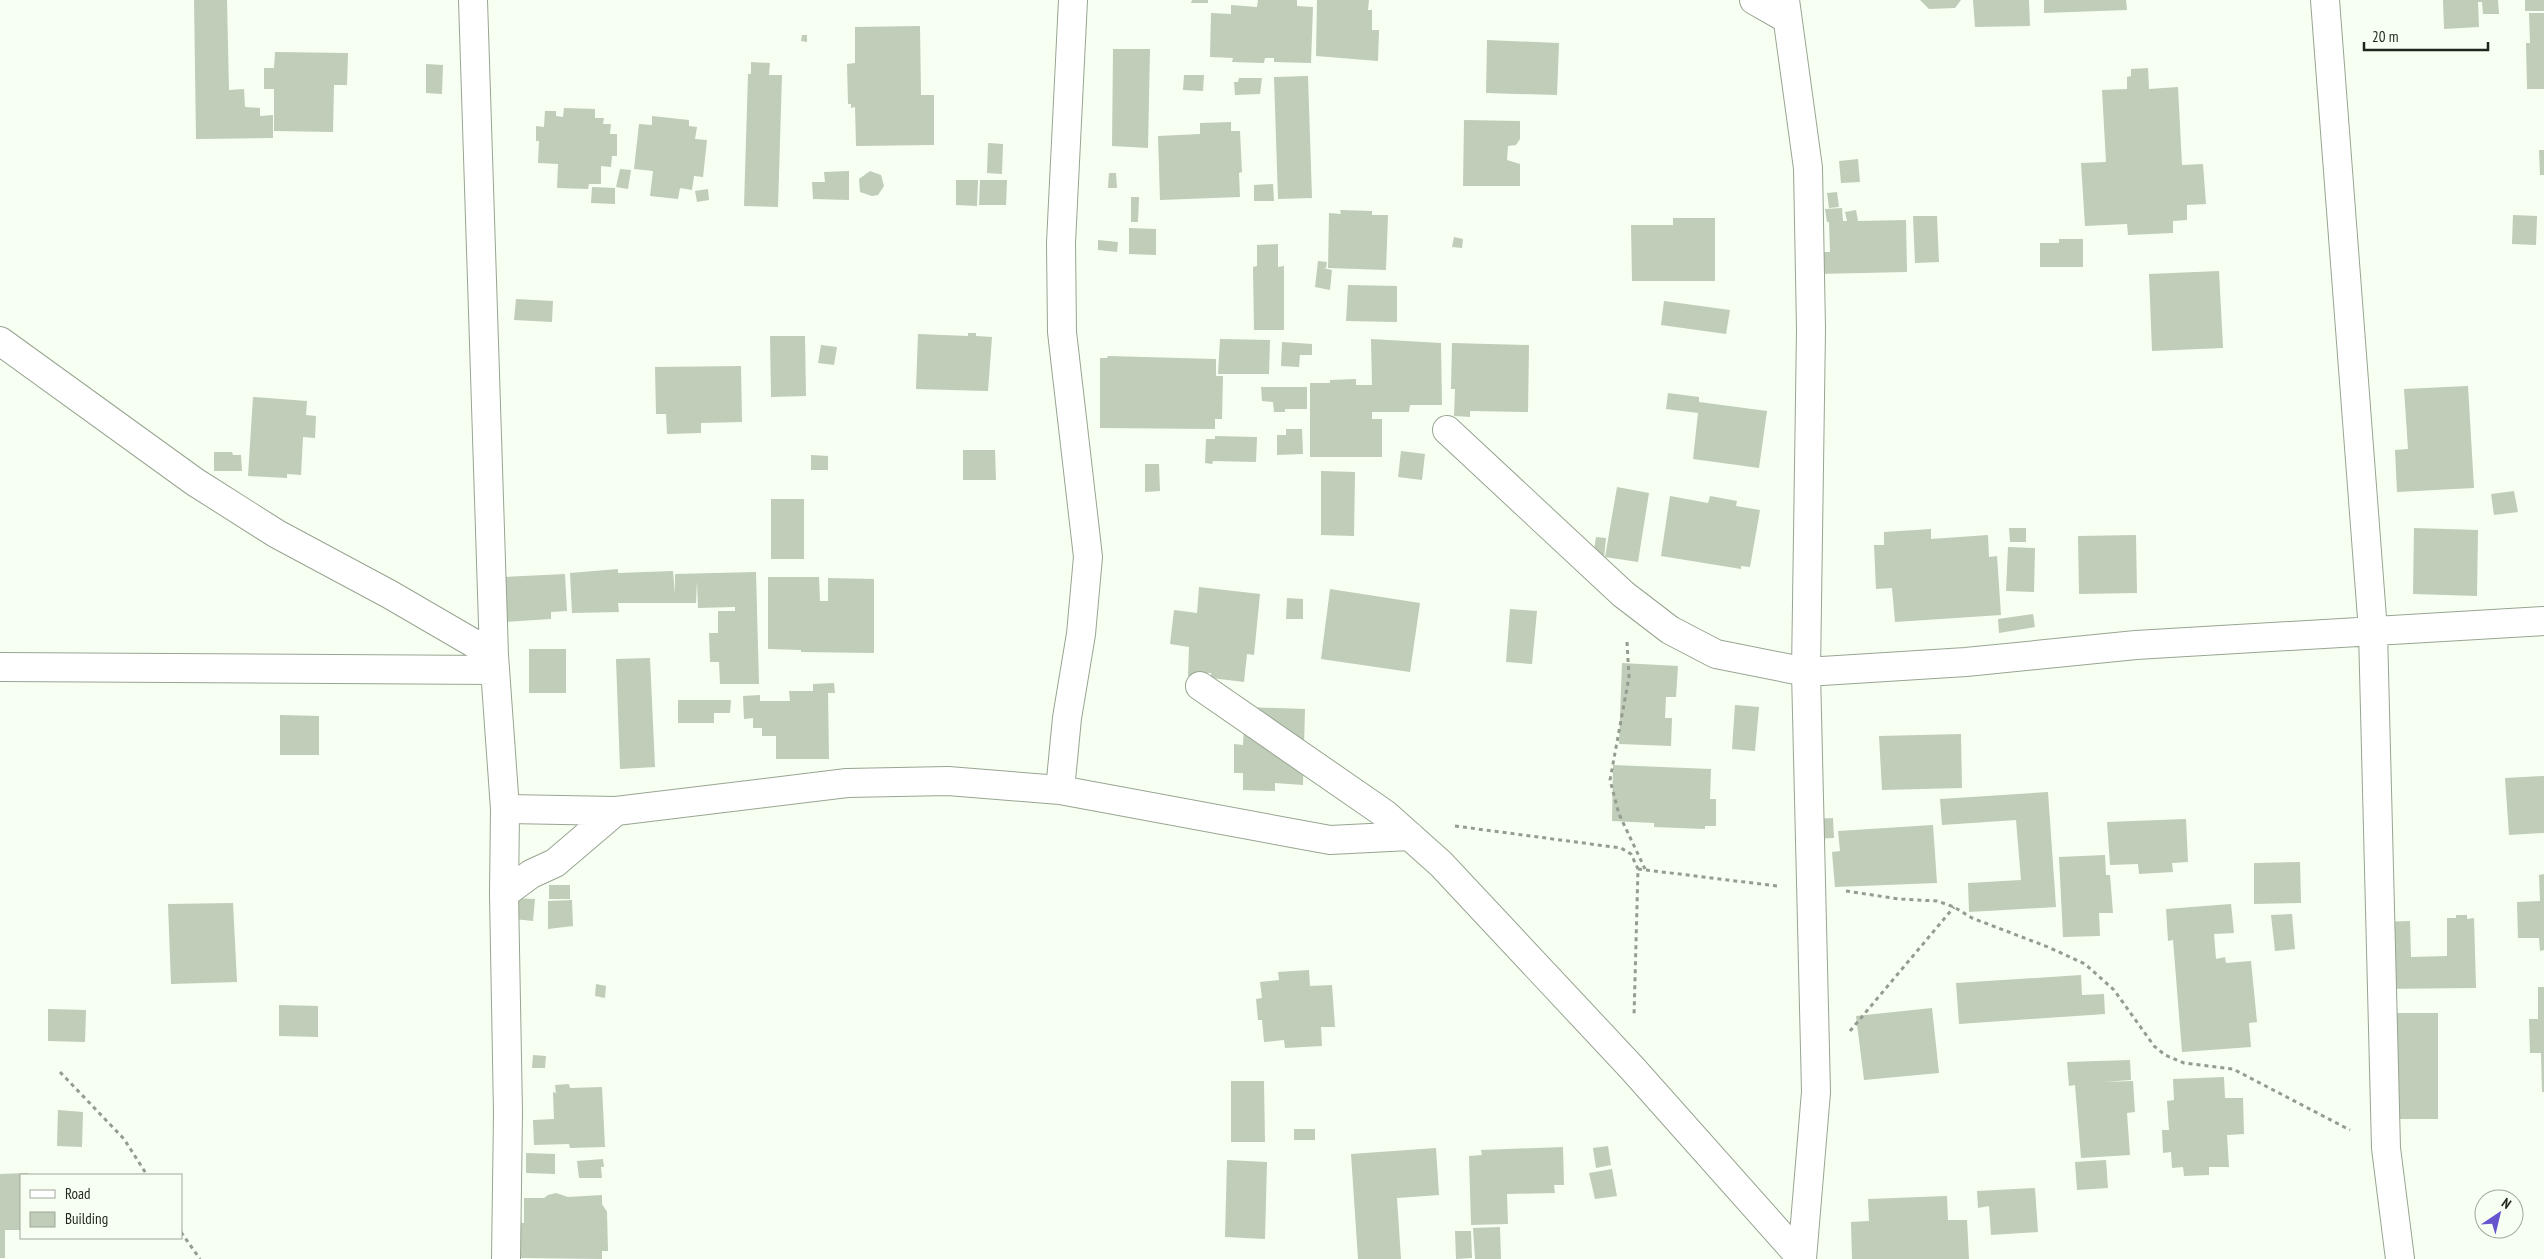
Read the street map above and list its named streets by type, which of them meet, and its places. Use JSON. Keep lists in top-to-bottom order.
{
  "legend": ["Road", "Building"],
  "scale_bar": "20 m",
  "north": "top right"
}
